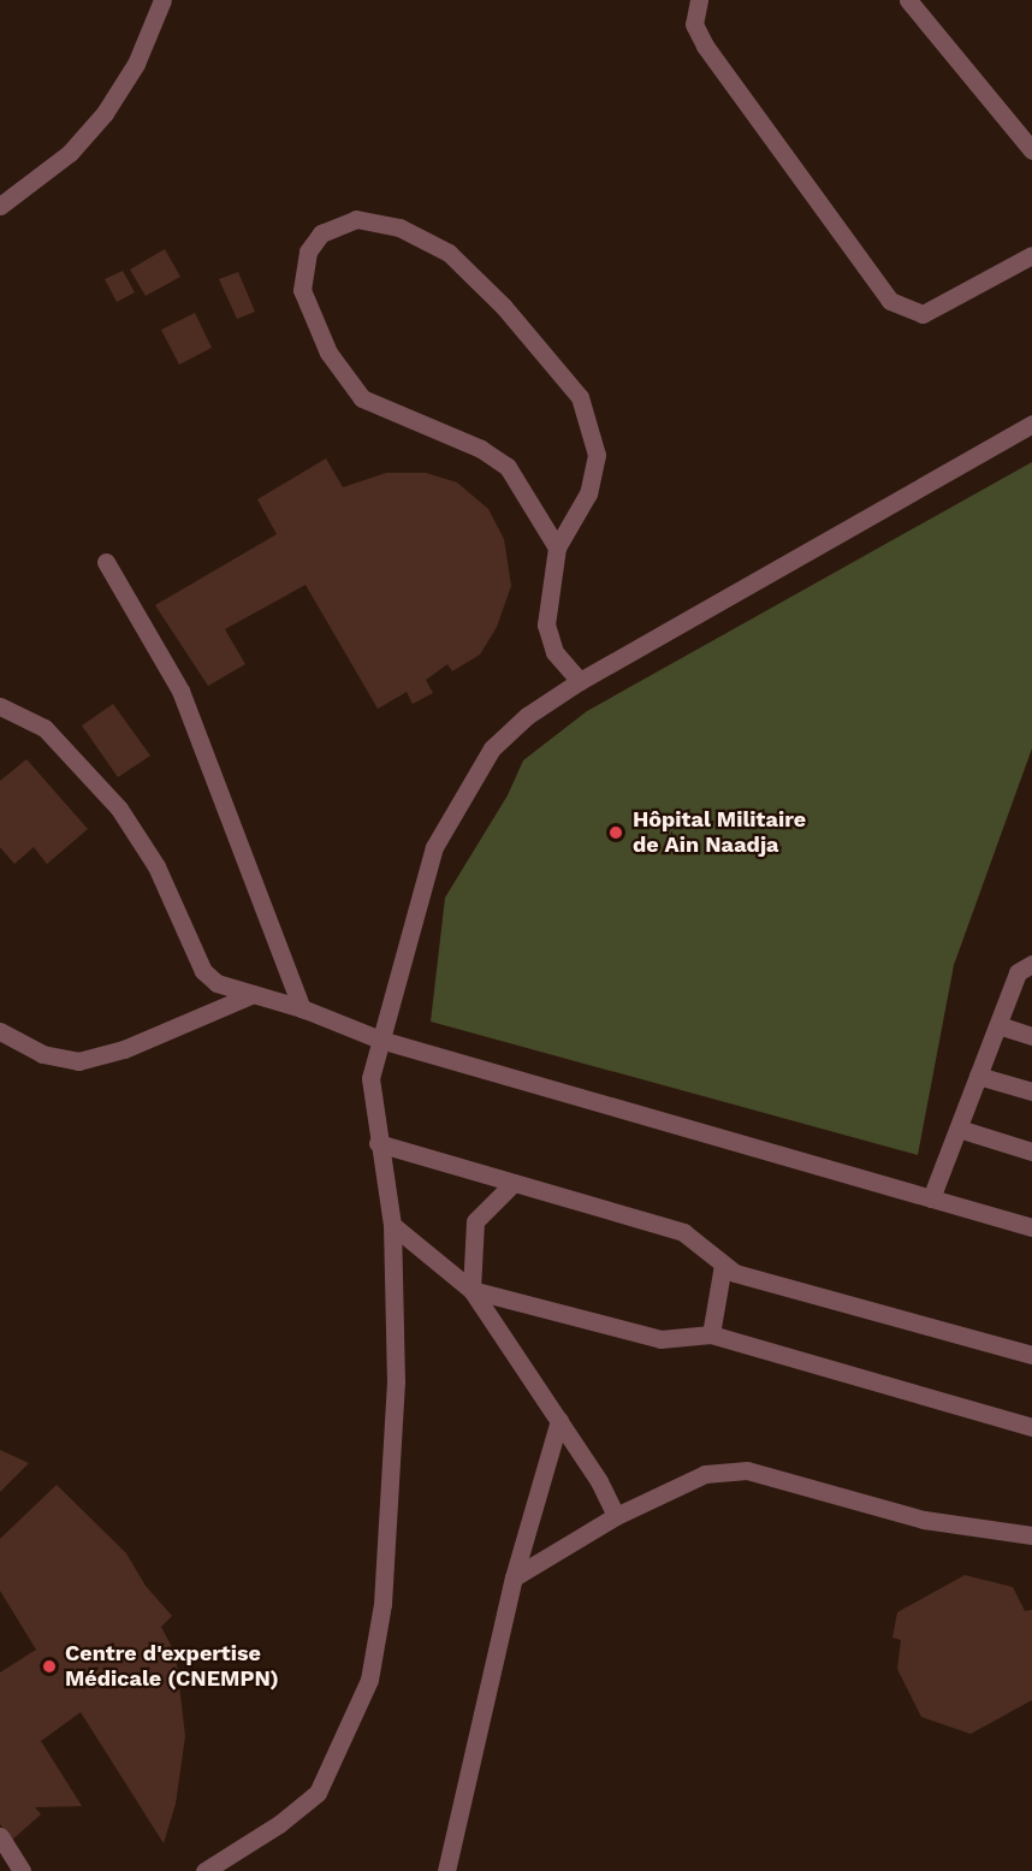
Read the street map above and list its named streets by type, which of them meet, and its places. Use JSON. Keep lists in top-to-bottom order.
{
  "places": ["Hôpital Militaire de Ain Naadja", "Centre d'expertise Médicale (CNEMPN)"]
}
